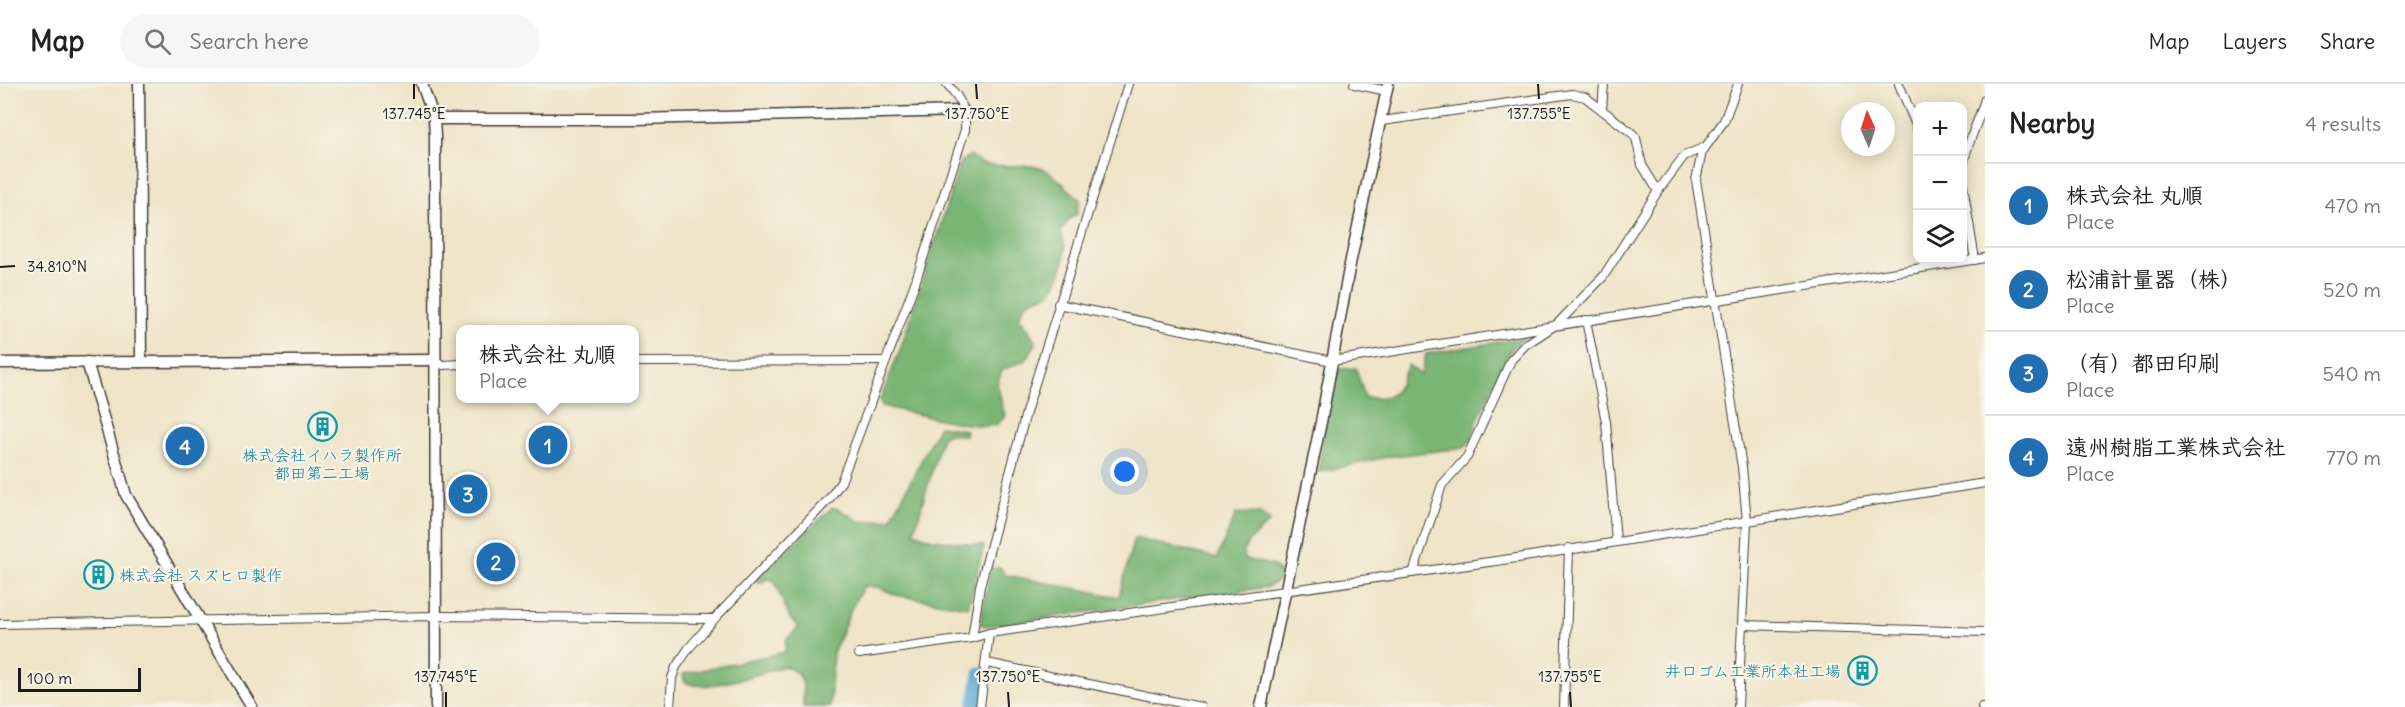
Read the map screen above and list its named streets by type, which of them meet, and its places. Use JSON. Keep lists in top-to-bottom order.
{
  "places": {
    "building": ["株式会社イハラ製作所 都田第二工場", "株式会社 スズヒロ製作", "井口ゴム工業所本社工場"]
  },
  "scale_bar": "100 m",
  "north": "top",
  "page": {
    "header": "Map",
    "search": "Search here",
    "nav": ["Map", "Layers", "Share"],
    "heading": ["Nearby", "4 results"],
    "map_buttons": ["+", "−"],
    "list": [
      {
        "mark": "1",
        "name": "株式会社 丸順",
        "note": "Place",
        "value": "470 m"
      },
      {
        "mark": "2",
        "name": "松浦計量器（株）",
        "note": "Place",
        "value": "520 m"
      },
      {
        "mark": "3",
        "name": "（有）都田印刷",
        "note": "Place",
        "value": "540 m"
      },
      {
        "mark": "4",
        "name": "遠州樹脂工業株式会社",
        "note": "Place",
        "value": "770 m"
      }
    ],
    "popup": ["株式会社 丸順", "Place"],
    "pins": [
      "1",
      "4",
      "3",
      "2"
    ],
    "scale": "100 m"
  },
  "coordinates": [
    "137.745°E",
    "137.750°E",
    "137.755°E",
    "34.810°N"
  ]
}
